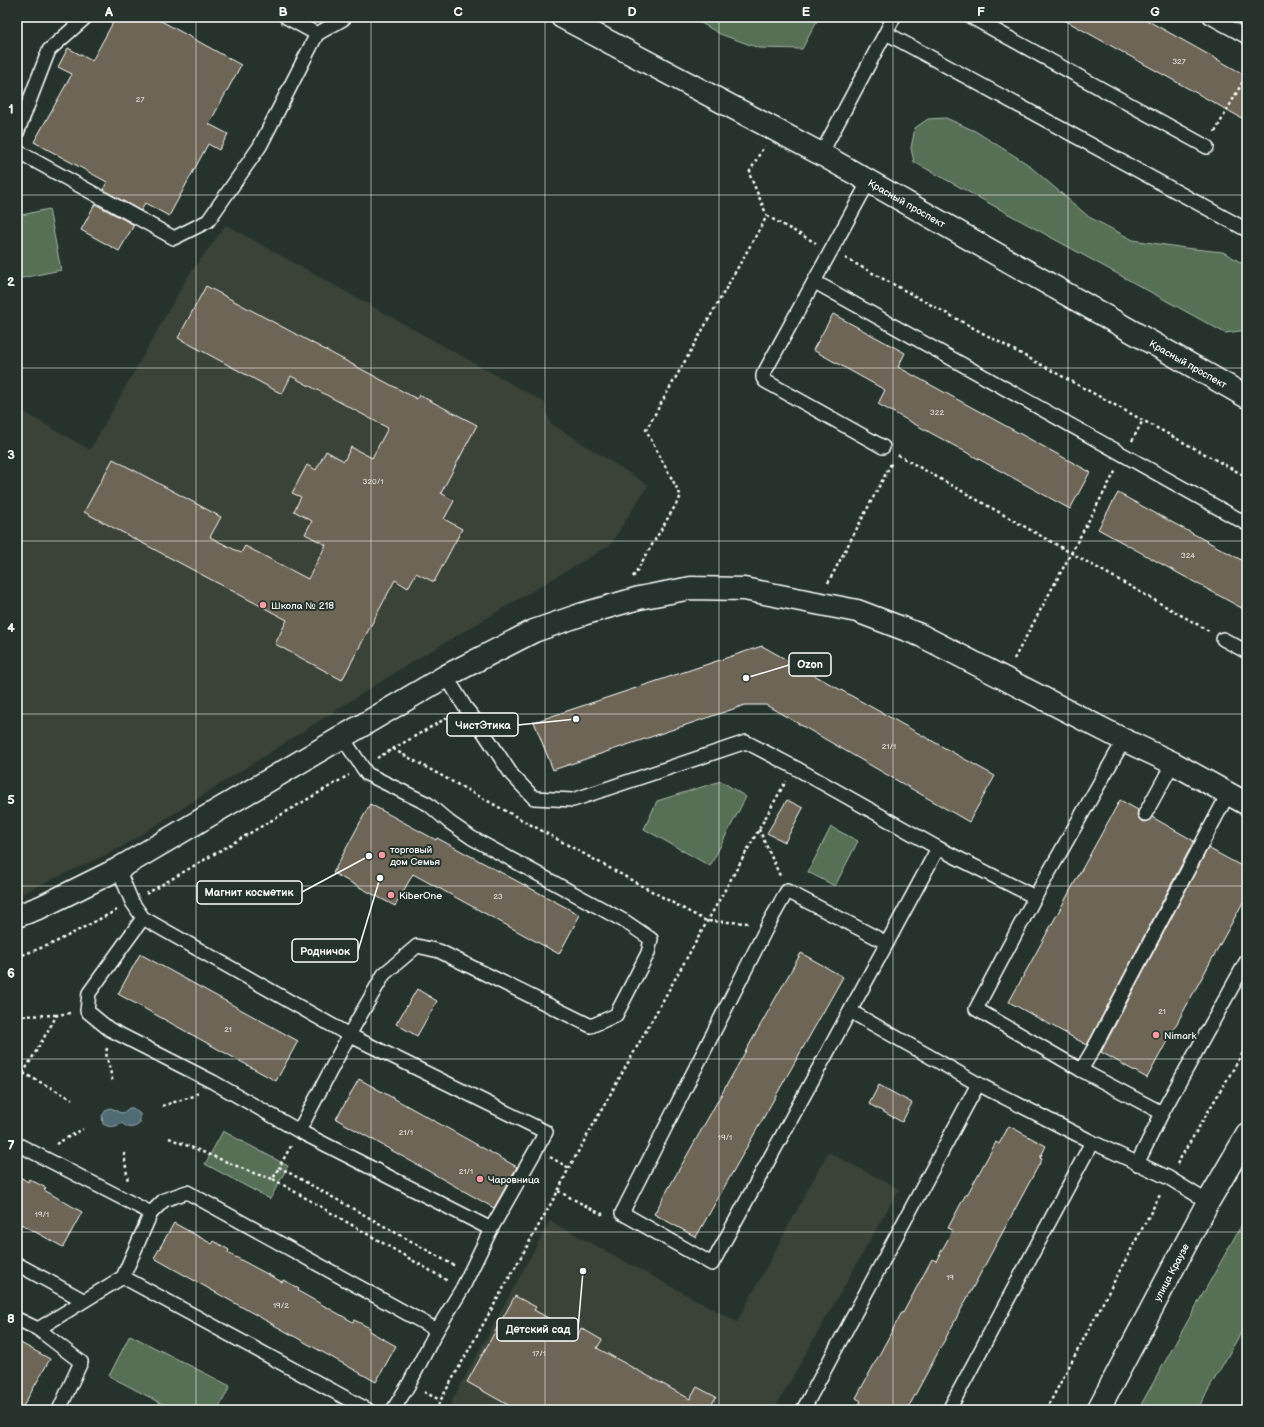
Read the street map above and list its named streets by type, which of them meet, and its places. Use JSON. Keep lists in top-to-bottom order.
{
  "streets": {
    "street": ["Красный проспект", "улица Краузе"]
  },
  "places": [
    "Школа № 218",
    "Ozon",
    "ЧистЭтика",
    "торговый дом Семья",
    "Магнит косметик",
    "Родничок",
    "KiberOne",
    "Nimark",
    "Чаровница",
    "Детский сад"
  ],
  "house_numbers": [
    "327",
    "27",
    "322",
    "320/1",
    "324",
    "21/1",
    "23",
    "21",
    "21",
    "21/1",
    "19/1",
    "21/1",
    "19/1",
    "19",
    "19/2",
    "17/1"
  ],
  "grid": {
    "columns": [
      "A",
      "B",
      "C",
      "D",
      "E",
      "F",
      "G"
    ],
    "rows": [
      "1",
      "2",
      "3",
      "4",
      "5",
      "6",
      "7",
      "8"
    ]
  }
}
